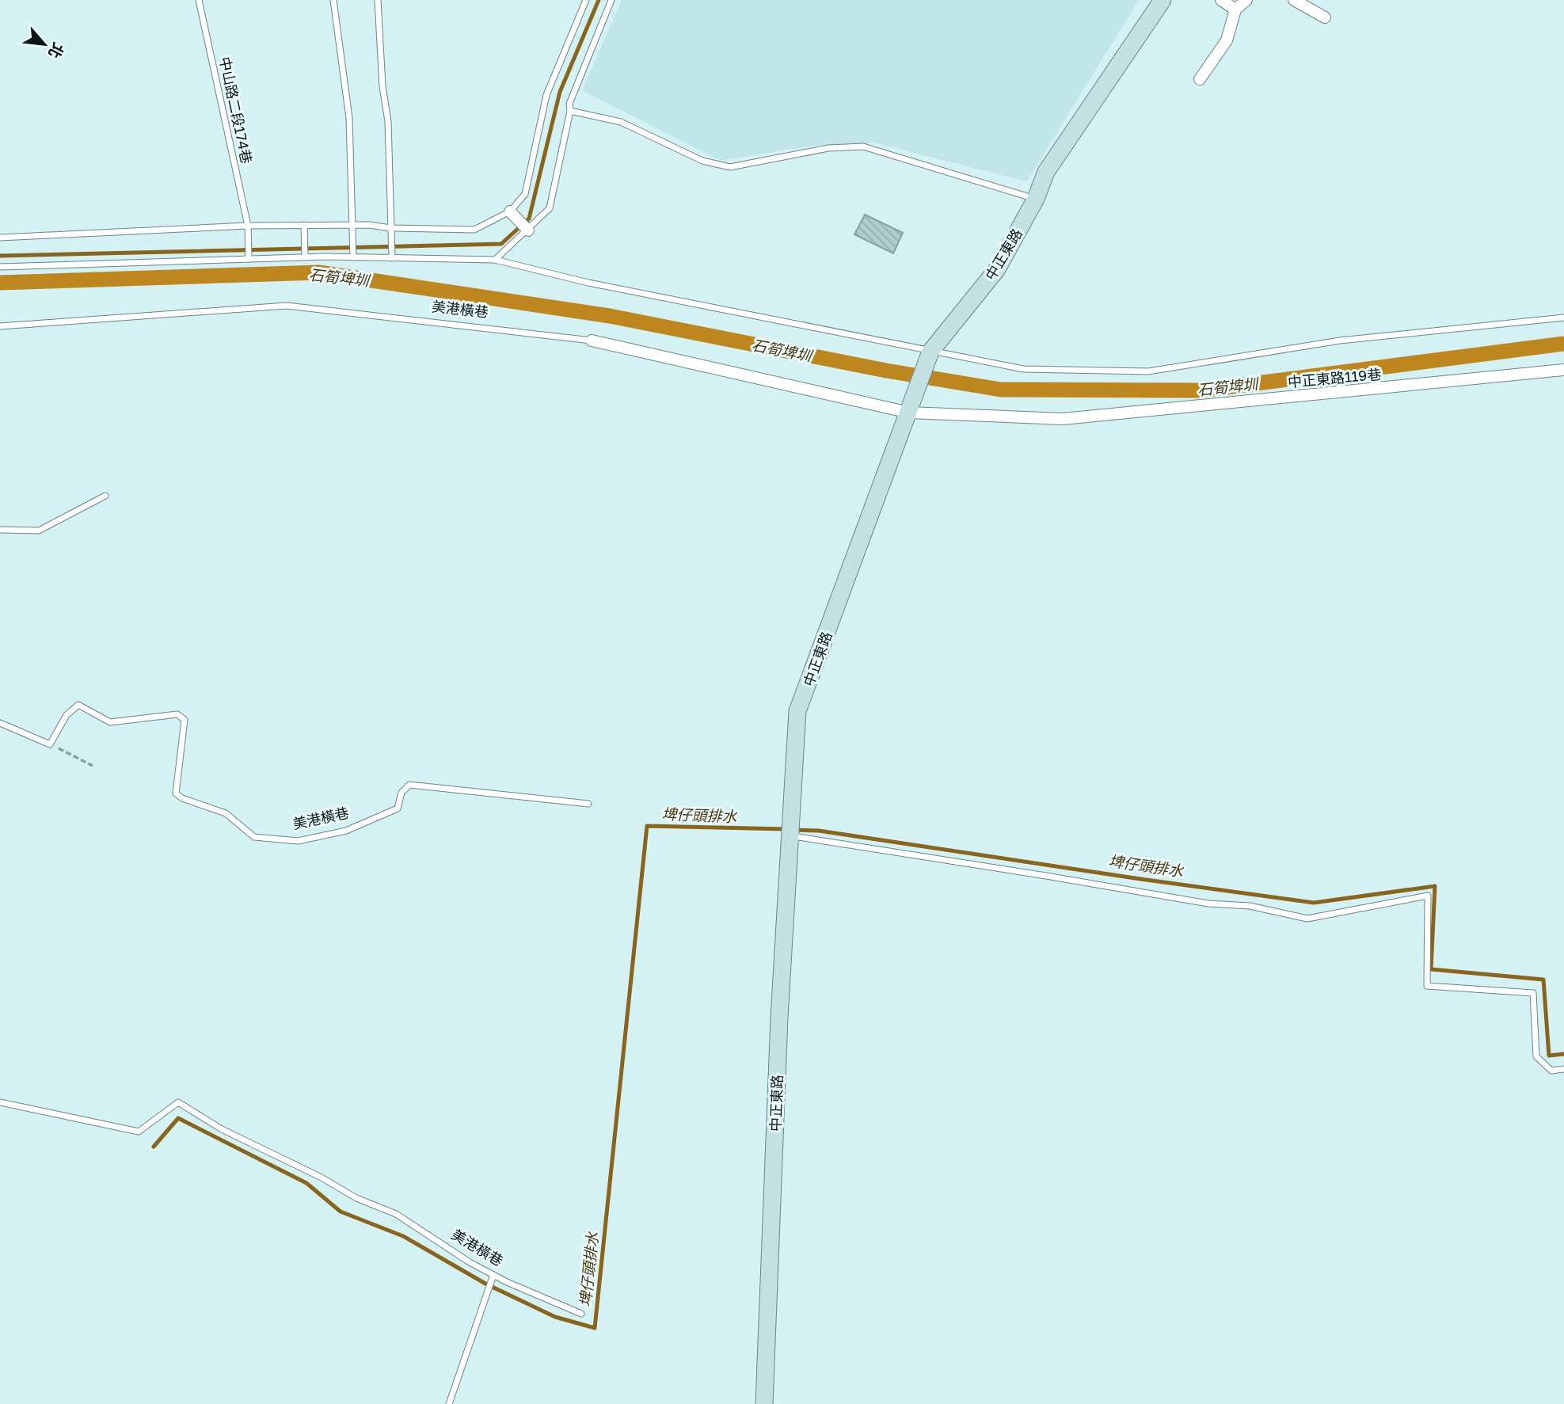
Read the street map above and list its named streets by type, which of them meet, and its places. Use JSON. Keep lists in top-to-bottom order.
{
  "streets": {
    "main road": ["中正東路"],
    "street": ["美港橫巷", "中正東路119巷"],
    "lane": ["中山路二段174巷"]
  },
  "crossings": [
    ["中正東路", "美港橫巷"],
    ["中正東路", "中正東路119巷"],
    ["美港橫巷", "中正東路119巷"]
  ],
  "water": ["石筍埤圳", "埤仔頭排水"],
  "north": "bottom right"
}
